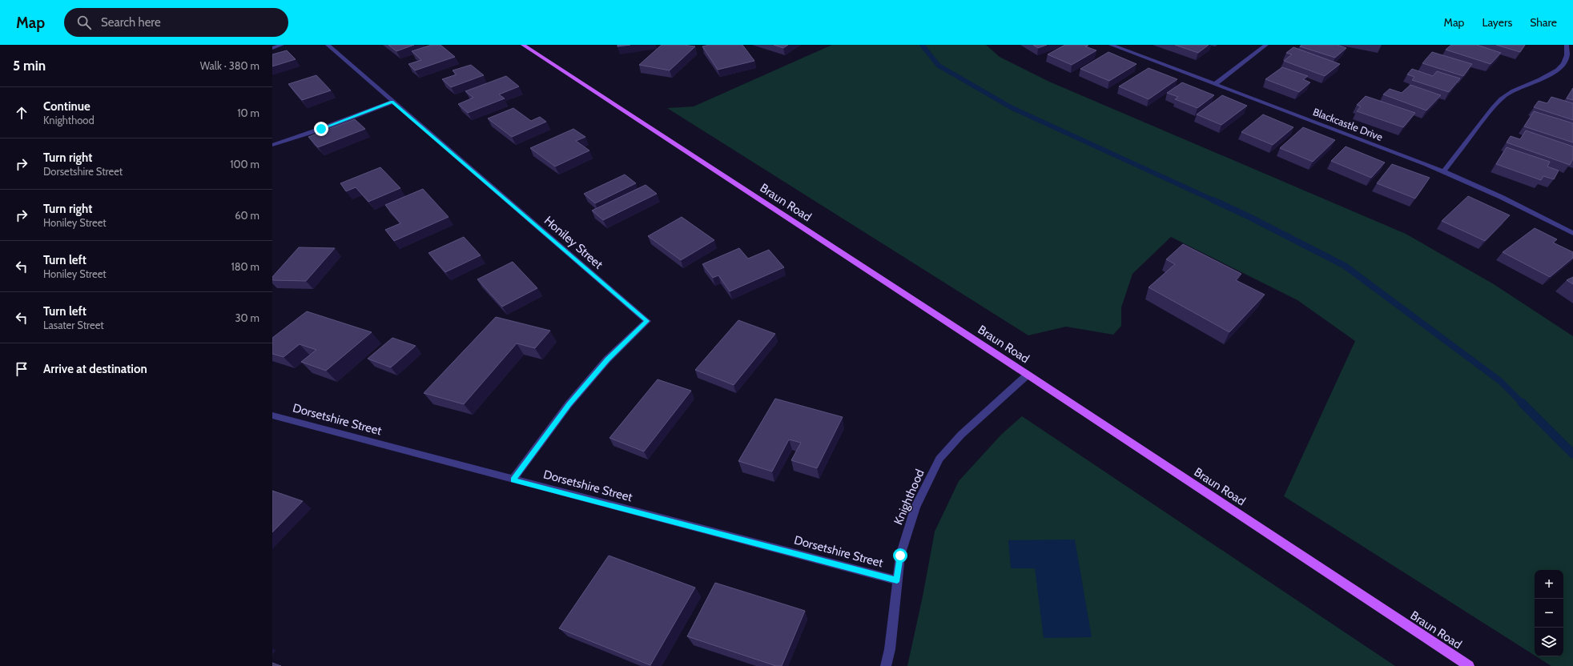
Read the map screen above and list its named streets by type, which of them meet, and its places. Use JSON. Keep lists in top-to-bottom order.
{
  "streets": {
    "main road": ["Braun Road"],
    "street": [
      "Blackcastle Drive",
      "Honiley Street",
      "Dorsetshire Street",
      "Knighthood"
    ]
  },
  "crossings": [
    ["Braun Road", "Knighthood"],
    ["Honiley Street", "Dorsetshire Street"],
    ["Dorsetshire Street", "Knighthood"]
  ],
  "page": {
    "header": "Map",
    "search": "Search here",
    "nav": ["Map", "Layers", "Share"],
    "heading": ["5 min", "Walk · 380 m"],
    "list": [
      ["Continue", "Knighthood", "10 m"],
      ["Turn right", "Dorsetshire Street", "100 m"],
      ["Turn right", "Honiley Street", "60 m"],
      ["Turn left", "Honiley Street", "180 m"],
      ["Turn left", "Lasater Street", "30 m"],
      "Arrive at destination"
    ],
    "map_buttons": ["+", "−"]
  }
}
